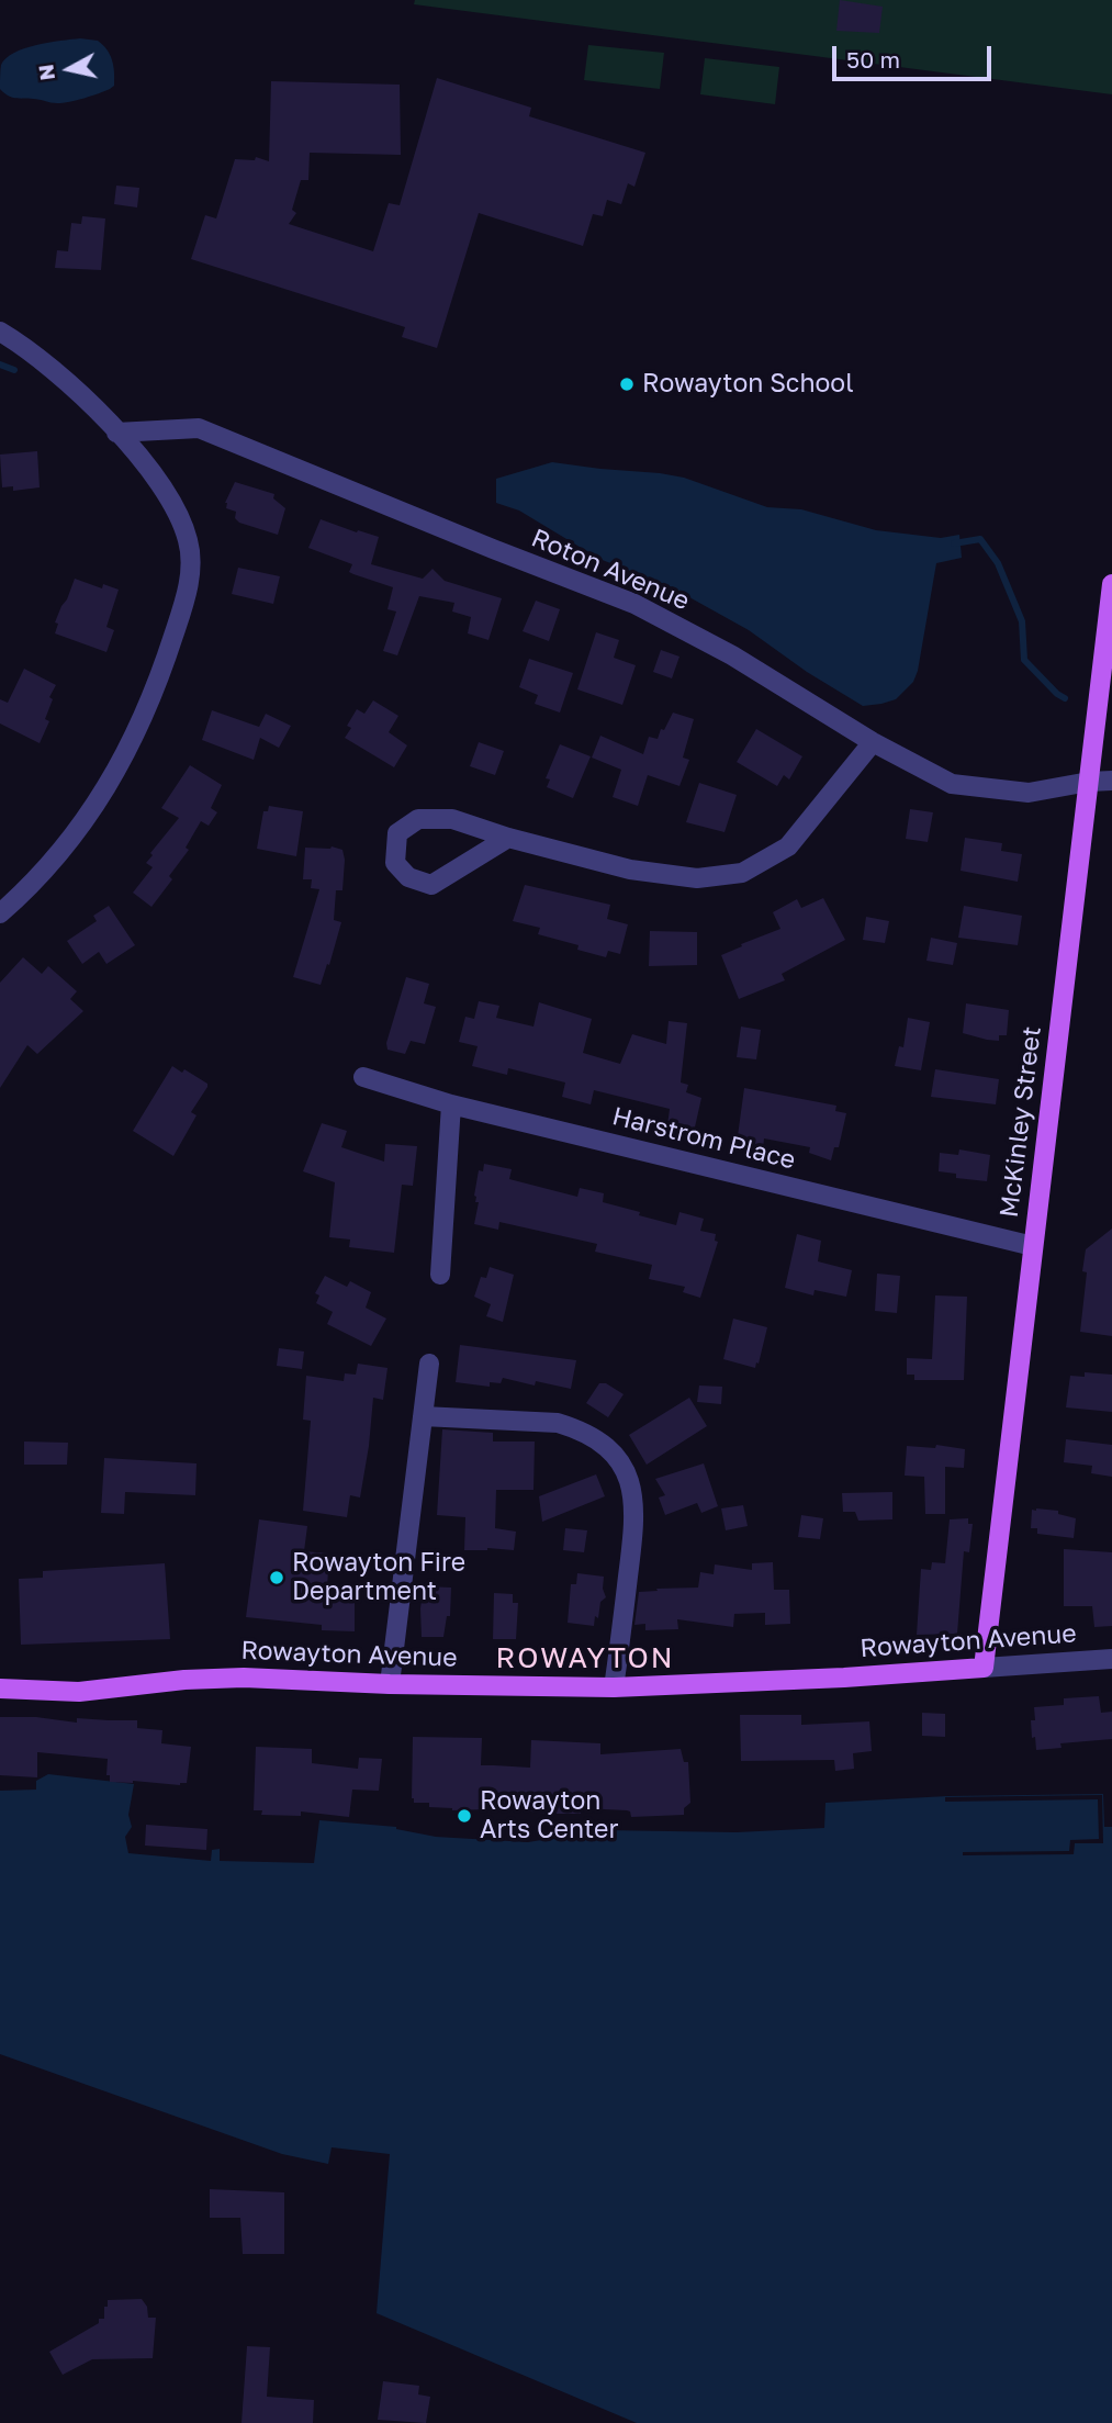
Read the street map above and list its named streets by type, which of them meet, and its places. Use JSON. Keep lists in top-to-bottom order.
{
  "streets": {
    "main road": ["McKinley Street", "Rowayton Avenue"],
    "street": ["Roton Avenue", "Harstrom Place"]
  },
  "crossings": [
    ["Roton Avenue", "McKinley Street"],
    ["McKinley Street", "Harstrom Place"],
    ["McKinley Street", "Rowayton Avenue"]
  ],
  "districts": ["ROWAYTON"],
  "places": ["Rowayton School", "Rowayton Fire Department", "Rowayton Arts Center"],
  "scale_bar": "50 m",
  "north": "left"
}
